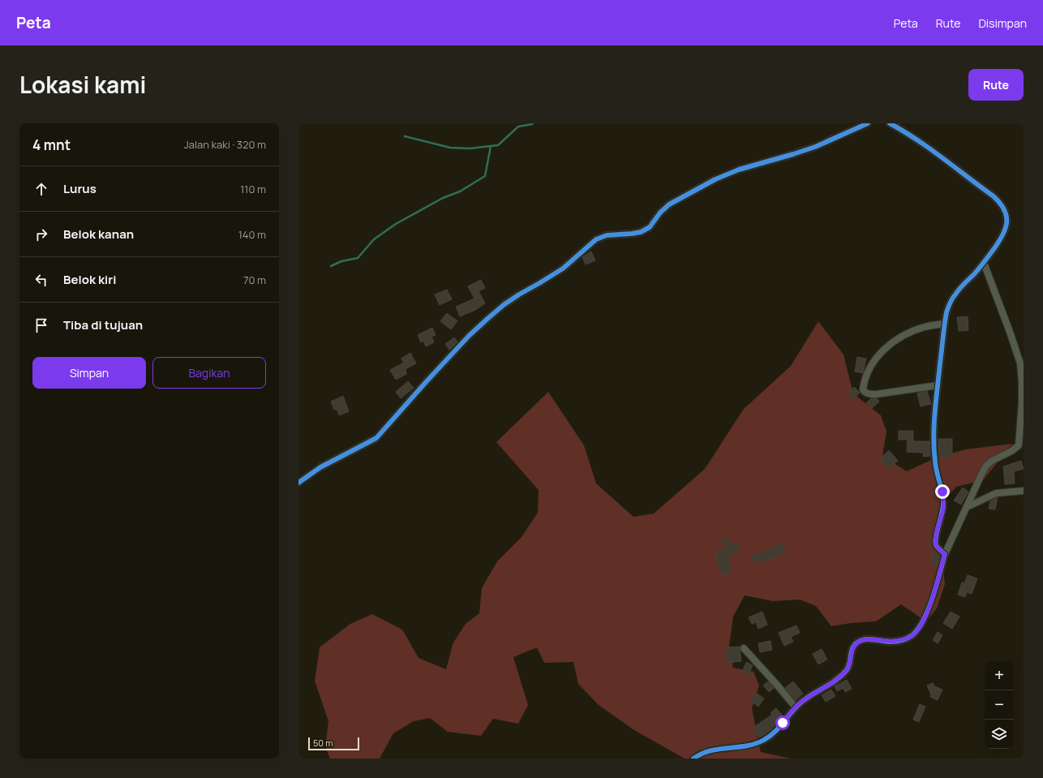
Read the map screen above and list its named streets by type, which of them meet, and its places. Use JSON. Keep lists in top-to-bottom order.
{
  "scale_bar": "50 m",
  "page": {
    "header": "Peta",
    "nav": ["Peta", "Rute", "Disimpan"],
    "title": "Lokasi kami",
    "buttons": [
      "Rute",
      ["Simpan", "Bagikan"]
    ],
    "heading": ["4 mnt", "Jalan kaki · 320 m"],
    "list": [
      ["Lurus", "110 m"],
      ["Belok kanan", "140 m"],
      ["Belok kiri", "70 m"],
      "Tiba di tujuan"
    ],
    "map_buttons": ["+", "−"],
    "scale": "50 m"
  }
}
